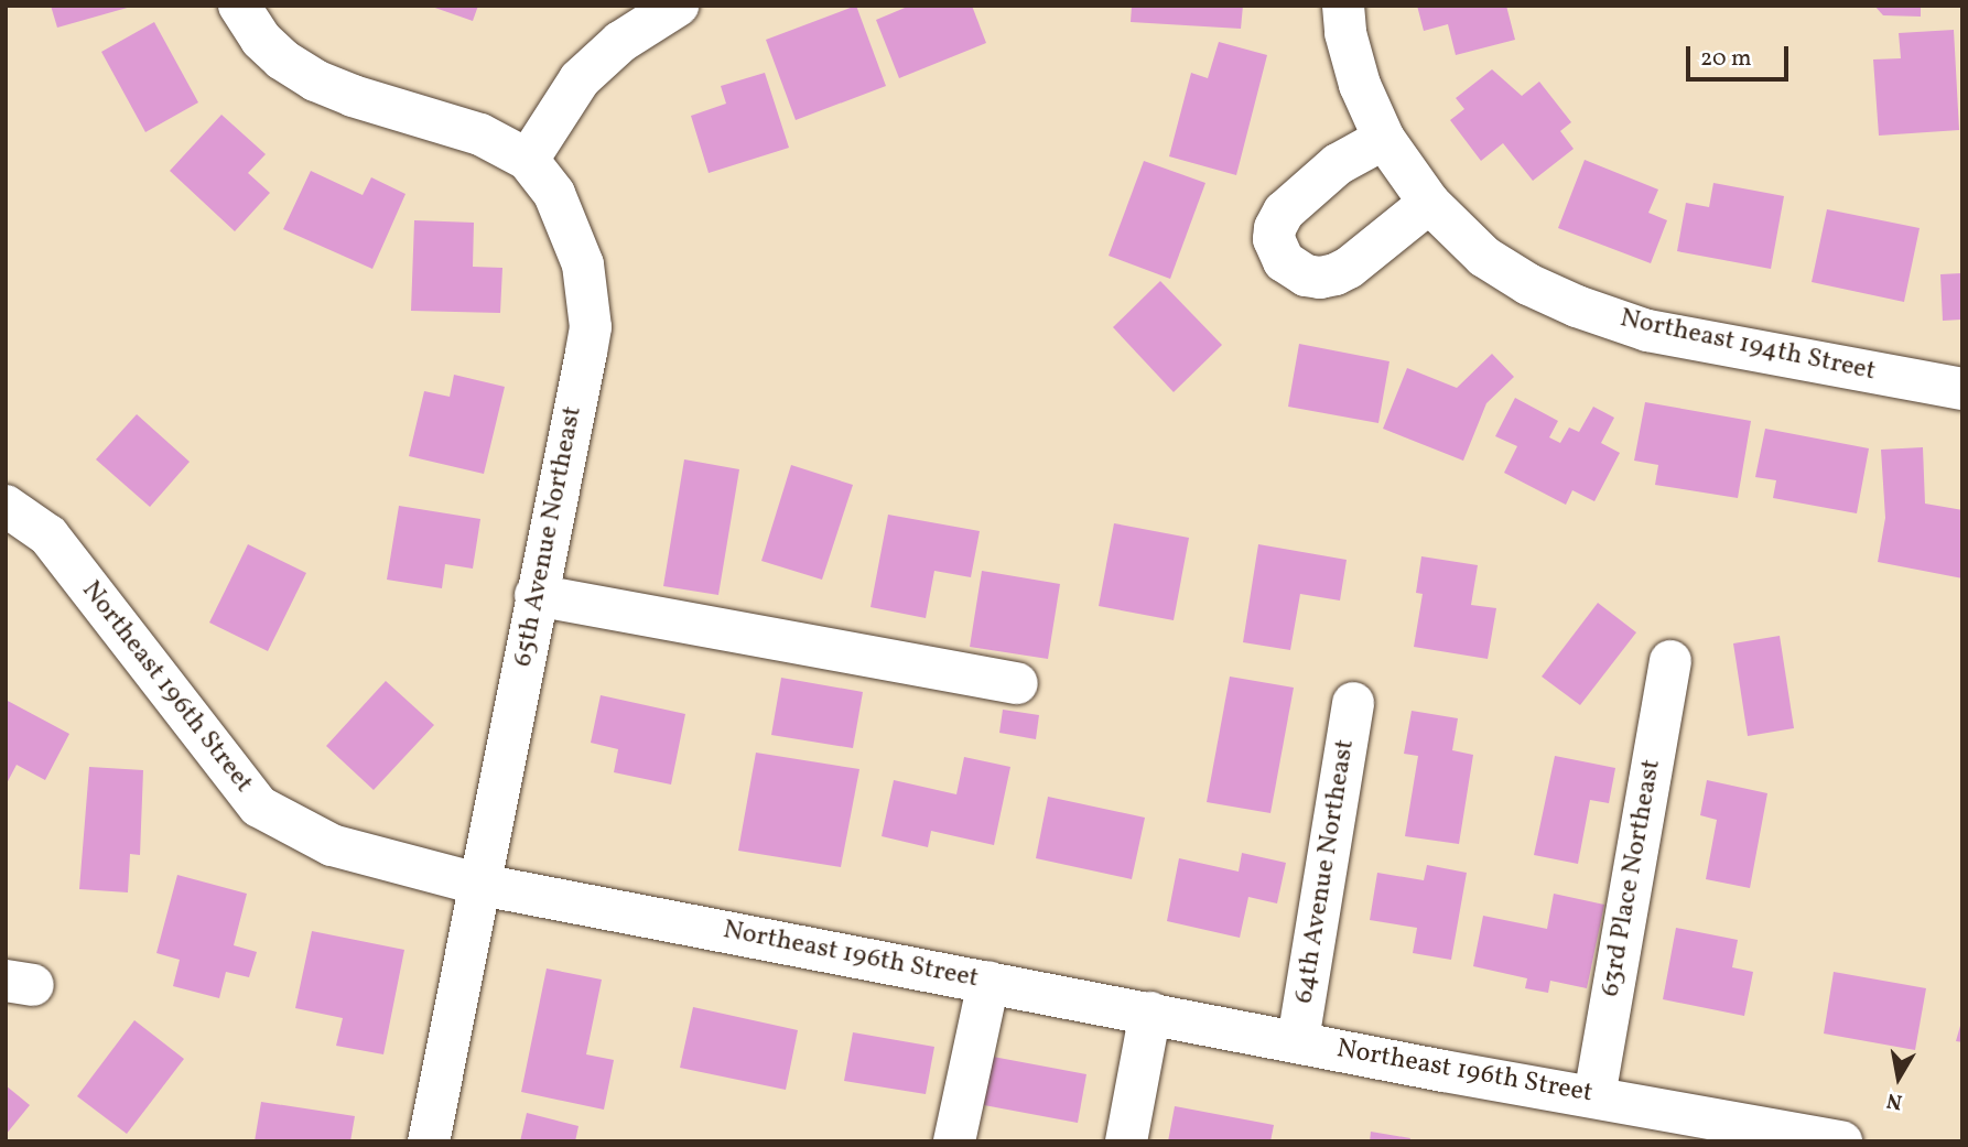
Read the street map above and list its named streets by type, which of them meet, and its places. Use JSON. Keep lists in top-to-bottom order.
{
  "streets": {
    "street": [
      "Northeast 194th Street",
      "65th Avenue Northeast",
      "Northeast 196th Street",
      "64th Avenue Northeast",
      "63rd Place Northeast"
    ]
  },
  "crossings": [
    ["65th Avenue Northeast", "Northeast 196th Street"],
    ["Northeast 196th Street", "64th Avenue Northeast"],
    ["Northeast 196th Street", "63rd Place Northeast"]
  ],
  "scale_bar": "20 m",
  "north": "bottom"
}
